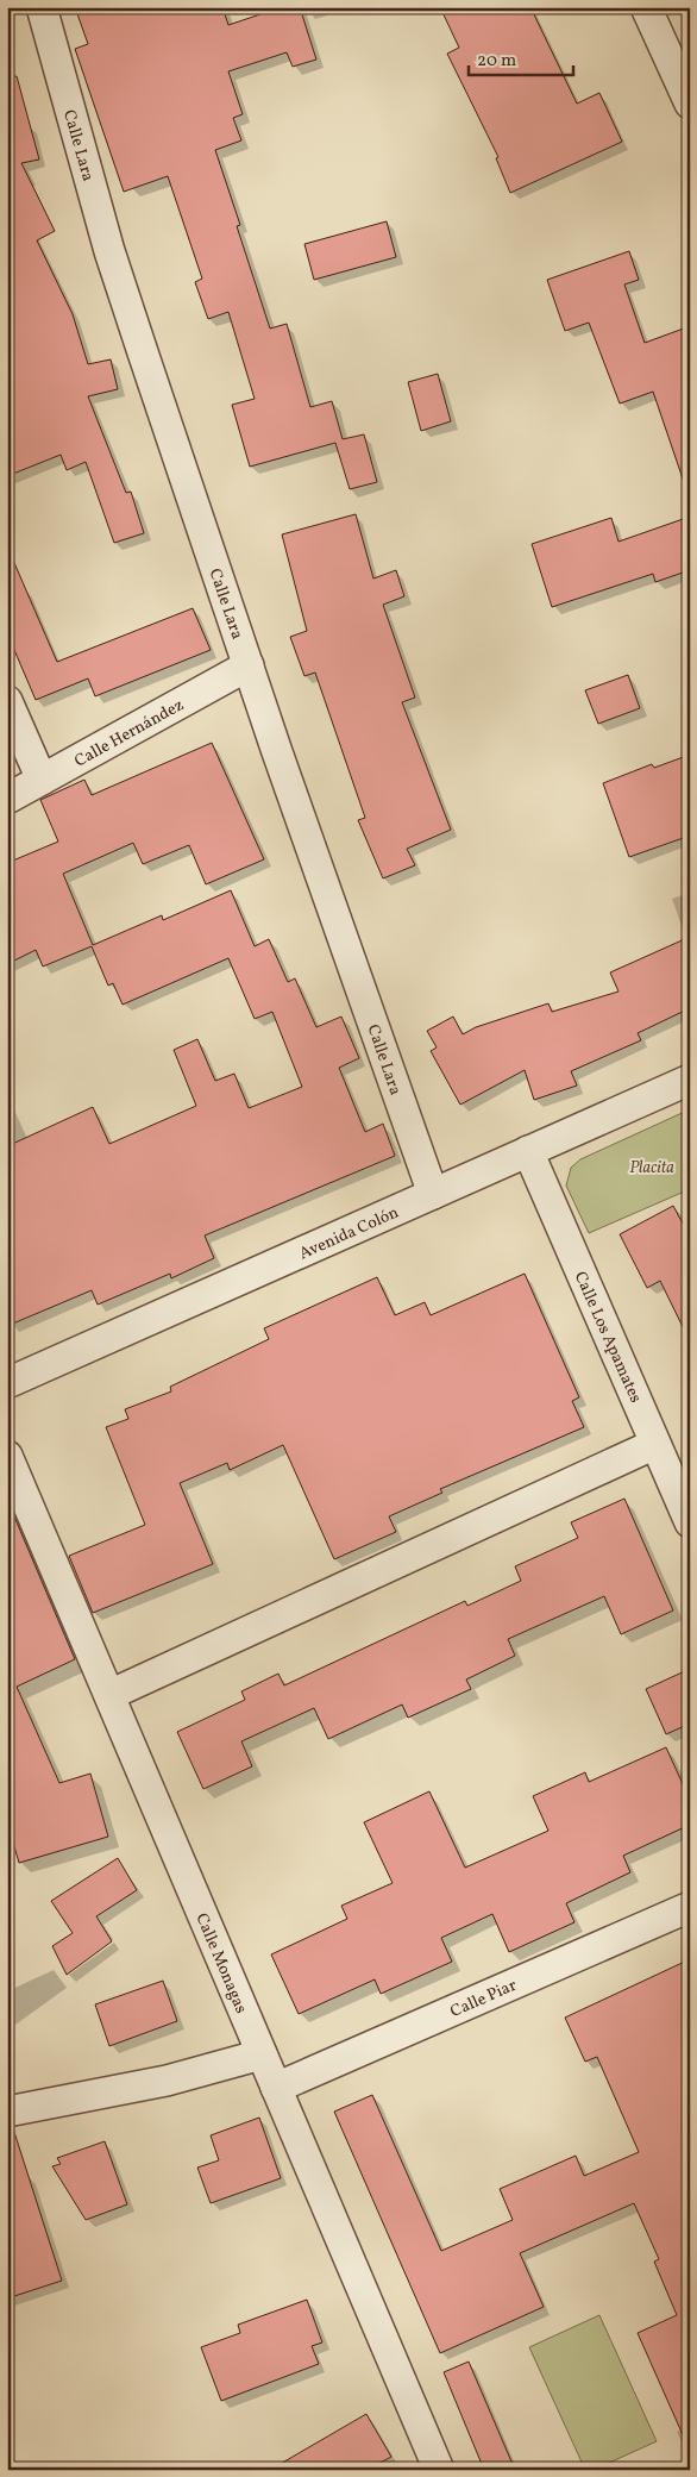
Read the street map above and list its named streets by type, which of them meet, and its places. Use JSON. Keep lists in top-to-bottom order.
{
  "streets": {
    "street": [
      "Calle Lara",
      "Calle Hernández",
      "Avenida Colón",
      "Calle Los Apamates",
      "Calle Monagas",
      "Calle Piar"
    ]
  },
  "crossings": [
    ["Calle Lara", "Calle Hernández"],
    ["Calle Lara", "Avenida Colón"],
    ["Avenida Colón", "Calle Los Apamates"],
    ["Calle Monagas", "Calle Piar"]
  ],
  "parks": ["Placita"],
  "scale_bar": "20 m"
}
